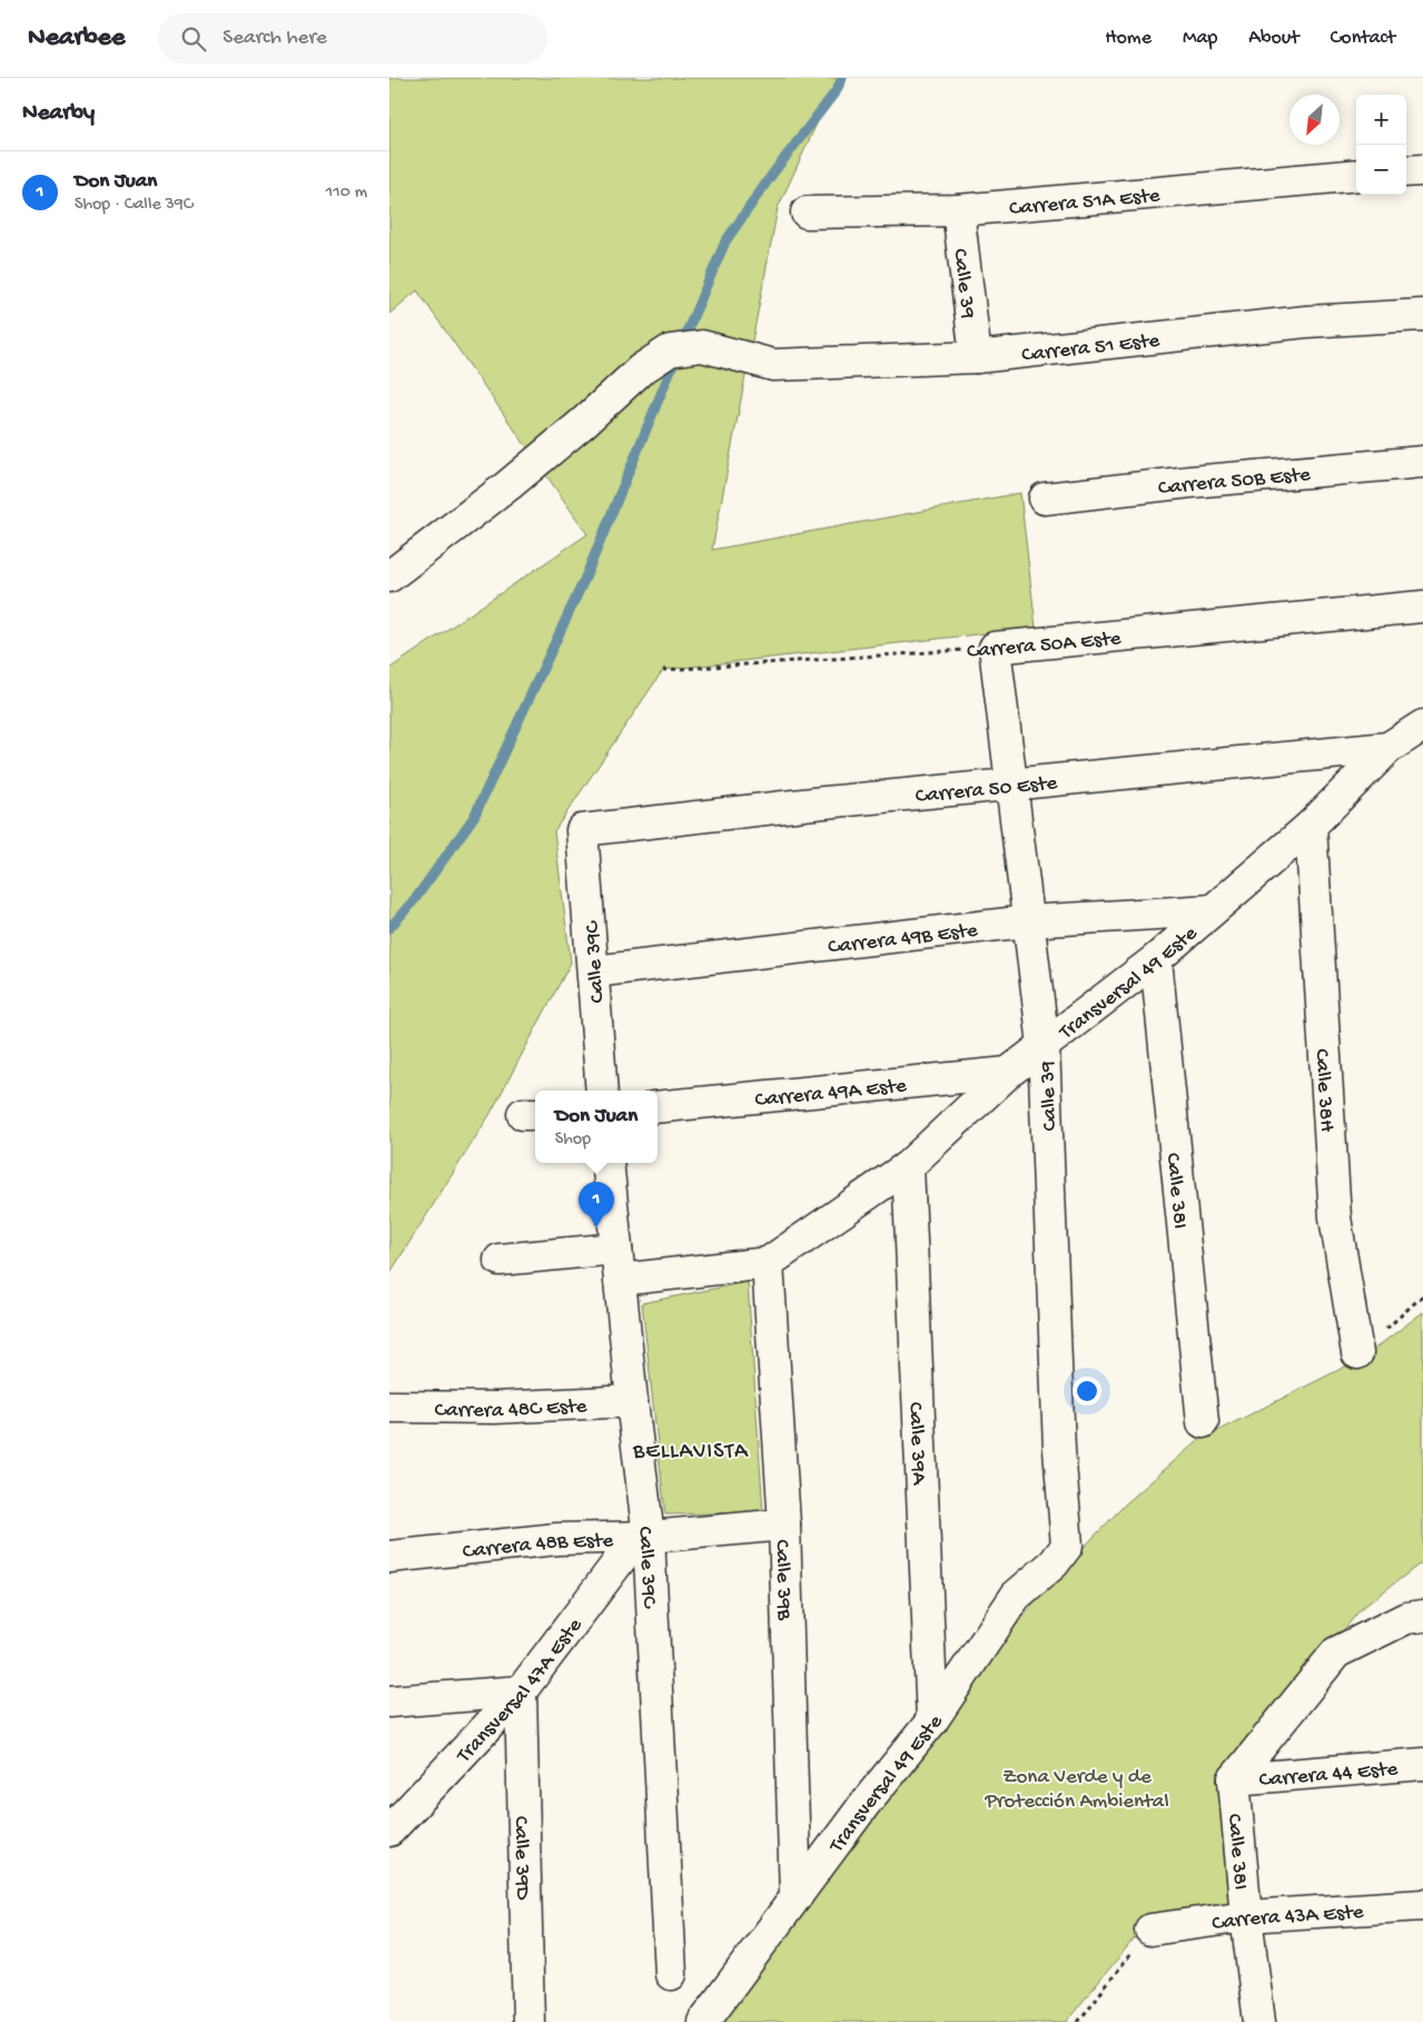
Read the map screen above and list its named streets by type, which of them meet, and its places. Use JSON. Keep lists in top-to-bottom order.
{
  "streets": {
    "street": [
      "Carrera 51A Este",
      "Calle 39",
      "Carrera 51 Este",
      "Carrera 50B Este",
      "Carrera 50A Este",
      "Carrera 50 Este",
      "Carrera 49B Este",
      "Calle 39C",
      "Transversal 49 Este",
      "Carrera 49A Este",
      "Calle 38H",
      "Calle 38I",
      "Carrera 48C Este",
      "Calle 39A",
      "Carrera 48B Este",
      "Calle 39B",
      "Transversal 47A Este",
      "Carrera 44 Este",
      "Calle 39D",
      "Carrera 43A Este"
    ]
  },
  "crossings": [
    ["Carrera 51A Este", "Calle 39"],
    ["Calle 39", "Carrera 51 Este"],
    ["Calle 39", "Carrera 50A Este"],
    ["Calle 39", "Carrera 50 Este"],
    ["Calle 39", "Carrera 49B Este"],
    ["Calle 39", "Transversal 49 Este"],
    ["Carrera 50 Este", "Calle 39C"],
    ["Carrera 50 Este", "Transversal 49 Este"],
    ["Carrera 49B Este", "Calle 39C"],
    ["Carrera 49B Este", "Transversal 49 Este"],
    ["Calle 39C", "Carrera 48C Este"],
    ["Calle 39C", "Carrera 48B Este"],
    ["Calle 39C", "Transversal 47A Este"],
    ["Transversal 49 Este", "Carrera 49A Este"],
    ["Transversal 49 Este", "Calle 38H"],
    ["Transversal 49 Este", "Calle 38I"],
    ["Transversal 49 Este", "Calle 39A"],
    ["Transversal 49 Este", "Calle 39B"],
    ["Calle 38I", "Carrera 44 Este"],
    ["Calle 38I", "Carrera 43A Este"],
    ["Carrera 48B Este", "Calle 39B"],
    ["Carrera 48B Este", "Transversal 47A Este"],
    ["Transversal 47A Este", "Calle 39D"]
  ],
  "districts": ["BELLAVISTA"],
  "parks": ["Zona Verde y de Protección Ambiental"],
  "north": "bottom left",
  "page": {
    "header": "Nearbee",
    "search": "Search here",
    "nav": [
      "Home",
      "Map",
      "About",
      "Contact"
    ],
    "heading": "Nearby",
    "map_buttons": ["+", "−"],
    "list": [
      {
        "mark": "1",
        "name": "Don Juan",
        "note": "Shop · Calle 39C",
        "value": "110 m"
      }
    ],
    "popup": ["Don Juan", "Shop"],
    "pins": "1"
  }
}
